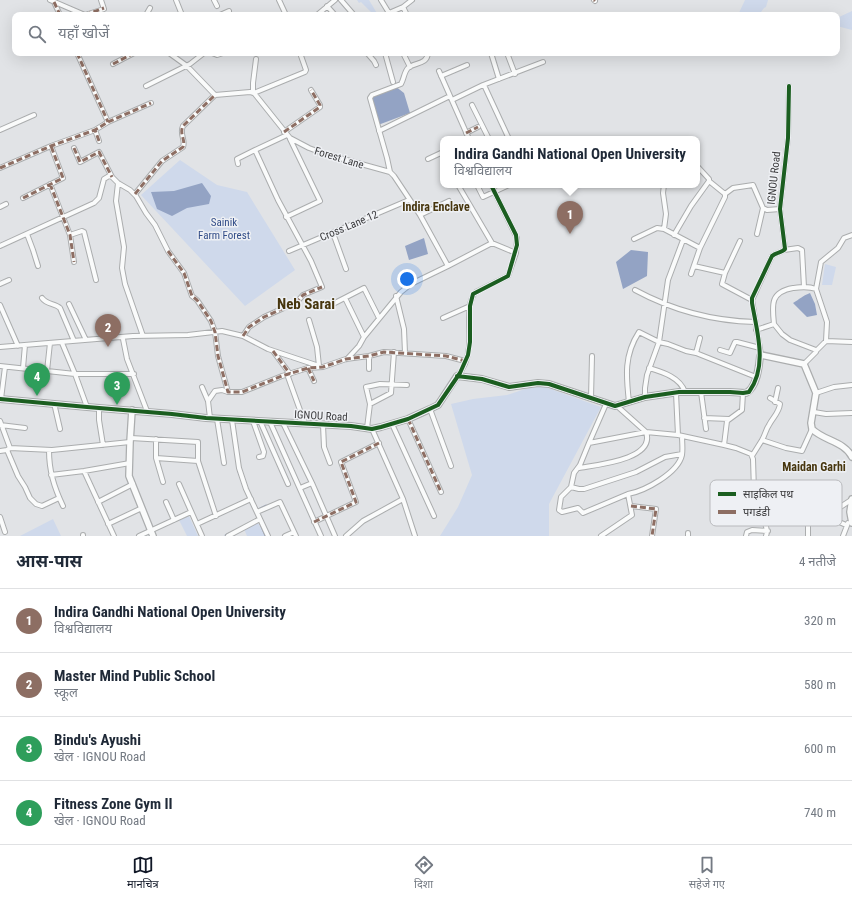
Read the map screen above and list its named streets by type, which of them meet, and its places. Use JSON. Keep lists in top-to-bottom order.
{
  "streets": {
    "street": ["Forest Lane", "IGNOU Road", "Cross Lane 12"]
  },
  "districts": ["Indira Enclave", "Neb Sarai", "Maidan Garhi"],
  "parks": ["Sainik Farm Forest"],
  "legend": ["साइकिल पथ", "पगडंडी"],
  "page": {
    "search": "यहाँ खोजें",
    "popup": ["Indira Gandhi National Open University", "विश्वविद्यालय"],
    "pins": [
      "1",
      "2",
      "4",
      "3"
    ],
    "heading": ["आस-पास", "4 नतीजे"],
    "list": [
      {
        "mark": "1",
        "name": "Indira Gandhi National Open University",
        "note": "विश्वविद्यालय",
        "value": "320 m"
      },
      {
        "mark": "2",
        "name": "Master Mind Public School",
        "note": "स्कूल",
        "value": "580 m"
      },
      {
        "mark": "3",
        "name": "Bindu's Ayushi",
        "note": "खेल · IGNOU Road",
        "value": "600 m"
      },
      {
        "mark": "4",
        "name": "Fitness Zone Gym II",
        "note": "खेल · IGNOU Road",
        "value": "740 m"
      }
    ],
    "nav": ["मानचित्र", "दिशा", "सहेजे गए"]
  }
}
